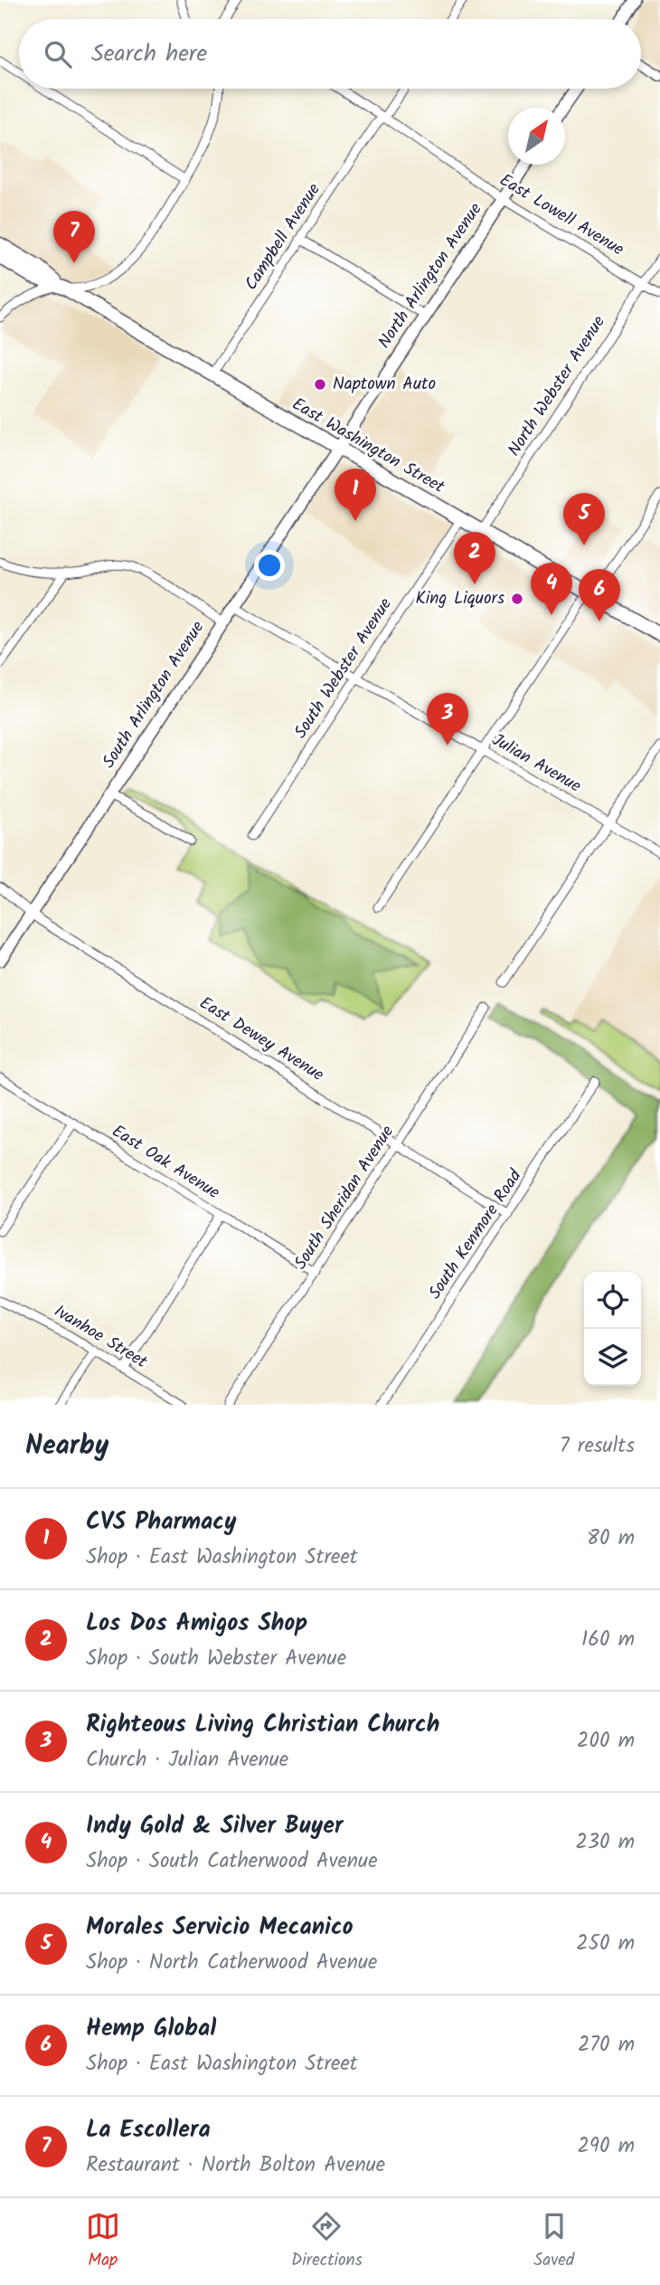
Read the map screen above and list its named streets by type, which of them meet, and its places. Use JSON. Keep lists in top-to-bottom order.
{
  "streets": {
    "main road": ["North Arlington Avenue", "East Washington Street", "South Arlington Avenue"],
    "street": [
      "East Lowell Avenue",
      "Campbell Avenue",
      "North Webster Avenue",
      "South Webster Avenue",
      "Julian Avenue",
      "East Dewey Avenue",
      "East Oak Avenue",
      "South Sheridan Avenue",
      "South Kenmore Road",
      "Ivanhoe Street"
    ]
  },
  "crossings": [
    ["East Lowell Avenue", "Campbell Avenue"],
    ["East Lowell Avenue", "North Arlington Avenue"],
    ["East Lowell Avenue", "North Webster Avenue"],
    ["Campbell Avenue", "East Washington Street"],
    ["North Arlington Avenue", "East Washington Street"],
    ["North Arlington Avenue", "South Arlington Avenue"],
    ["North Webster Avenue", "East Washington Street"],
    ["East Washington Street", "South Webster Avenue"],
    ["East Washington Street", "South Arlington Avenue"],
    ["South Webster Avenue", "Julian Avenue"],
    ["South Arlington Avenue", "Julian Avenue"],
    ["South Arlington Avenue", "East Dewey Avenue"],
    ["East Dewey Avenue", "South Sheridan Avenue"],
    ["East Dewey Avenue", "South Kenmore Road"],
    ["East Oak Avenue", "South Sheridan Avenue"]
  ],
  "places": ["Naptown Auto", "King Liquors"],
  "north": "top right",
  "page": {
    "search": "Search here",
    "pins": [
      "7",
      "1",
      "5",
      "2",
      "4",
      "6",
      "3"
    ],
    "heading": ["Nearby", "7 results"],
    "list": [
      {
        "mark": "1",
        "name": "CVS Pharmacy",
        "note": "Shop · East Washington Street",
        "value": "80 m"
      },
      {
        "mark": "2",
        "name": "Los Dos Amigos Shop",
        "note": "Shop · South Webster Avenue",
        "value": "160 m"
      },
      {
        "mark": "3",
        "name": "Righteous Living Christian Church",
        "note": "Church · Julian Avenue",
        "value": "200 m"
      },
      {
        "mark": "4",
        "name": "Indy Gold & Silver Buyer",
        "note": "Shop · South Catherwood Avenue",
        "value": "230 m"
      },
      {
        "mark": "5",
        "name": "Morales Servicio Mecanico",
        "note": "Shop · North Catherwood Avenue",
        "value": "250 m"
      },
      {
        "mark": "6",
        "name": "Hemp Global",
        "note": "Shop · East Washington Street",
        "value": "270 m"
      },
      {
        "mark": "7",
        "name": "La Escollera",
        "note": "Restaurant · North Bolton Avenue",
        "value": "290 m"
      }
    ],
    "nav": ["Map", "Directions", "Saved"]
  }
}
